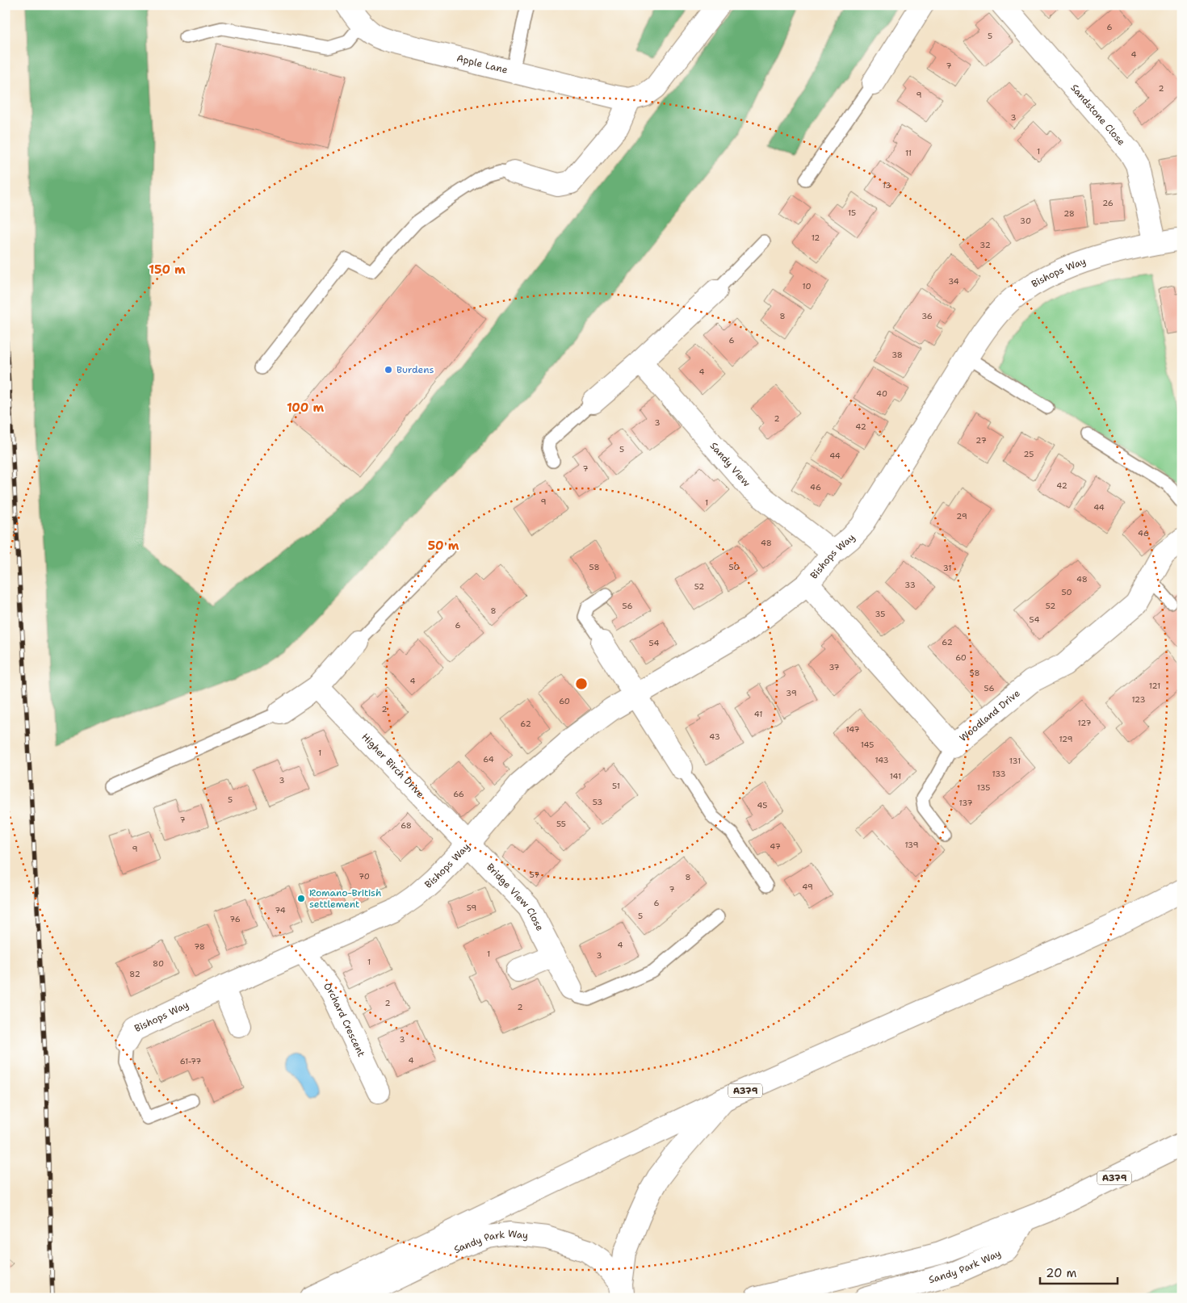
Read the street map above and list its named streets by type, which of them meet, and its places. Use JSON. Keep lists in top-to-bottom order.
{
  "streets": {
    "street": [
      "Apple Lane",
      "Sandstone Close",
      "Bishops Way",
      "Sandy View",
      "Woodland Drive",
      "Higher Birch Drive",
      "Bridge View Close",
      "Orchard Crescent",
      "A379",
      "Sandy Park Way"
    ]
  },
  "crossings": [
    ["Sandstone Close", "Bishops Way"],
    ["Bishops Way", "Sandy View"],
    ["Bishops Way", "Woodland Drive"],
    ["Bishops Way", "Higher Birch Drive"],
    ["Bishops Way", "Bridge View Close"],
    ["Bishops Way", "Orchard Crescent"],
    ["Higher Birch Drive", "Bridge View Close"],
    ["A379", "Sandy Park Way"]
  ],
  "places": ["Burdens", "Romano-British settlement"],
  "house_numbers": [
    "6",
    "5",
    "4",
    "7",
    "2",
    "9",
    "3",
    "1",
    "11",
    "13",
    "26",
    "15",
    "28",
    "30",
    "12",
    "32",
    "34",
    "10",
    "8",
    "36",
    "6",
    "38",
    "4",
    "40",
    "2",
    "3",
    "42",
    "27",
    "5",
    "25",
    "44",
    "7",
    "42",
    "46",
    "9",
    "1",
    "44",
    "29",
    "46",
    "48",
    "58",
    "50",
    "31",
    "48",
    "33",
    "52",
    "50",
    "56",
    "52",
    "8",
    "35",
    "54",
    "6",
    "62",
    "54",
    "60",
    "37",
    "58",
    "4",
    "121",
    "56",
    "39",
    "123",
    "60",
    "2",
    "41",
    "127",
    "62",
    "147",
    "43",
    "129",
    "145",
    "1",
    "64",
    "143",
    "131",
    "133",
    "141",
    "3",
    "51",
    "135",
    "66",
    "5",
    "53",
    "137",
    "45",
    "7",
    "55",
    "68",
    "139",
    "47",
    "9",
    "57",
    "70",
    "8",
    "49",
    "7",
    "6",
    "59",
    "74",
    "5",
    "76",
    "4",
    "78",
    "1",
    "3",
    "1",
    "80",
    "82",
    "2",
    "2",
    "3",
    "4",
    "61-77"
  ],
  "scale_bar": "20 m",
  "rings": ["150 m", "100 m", "50 m"]
}
